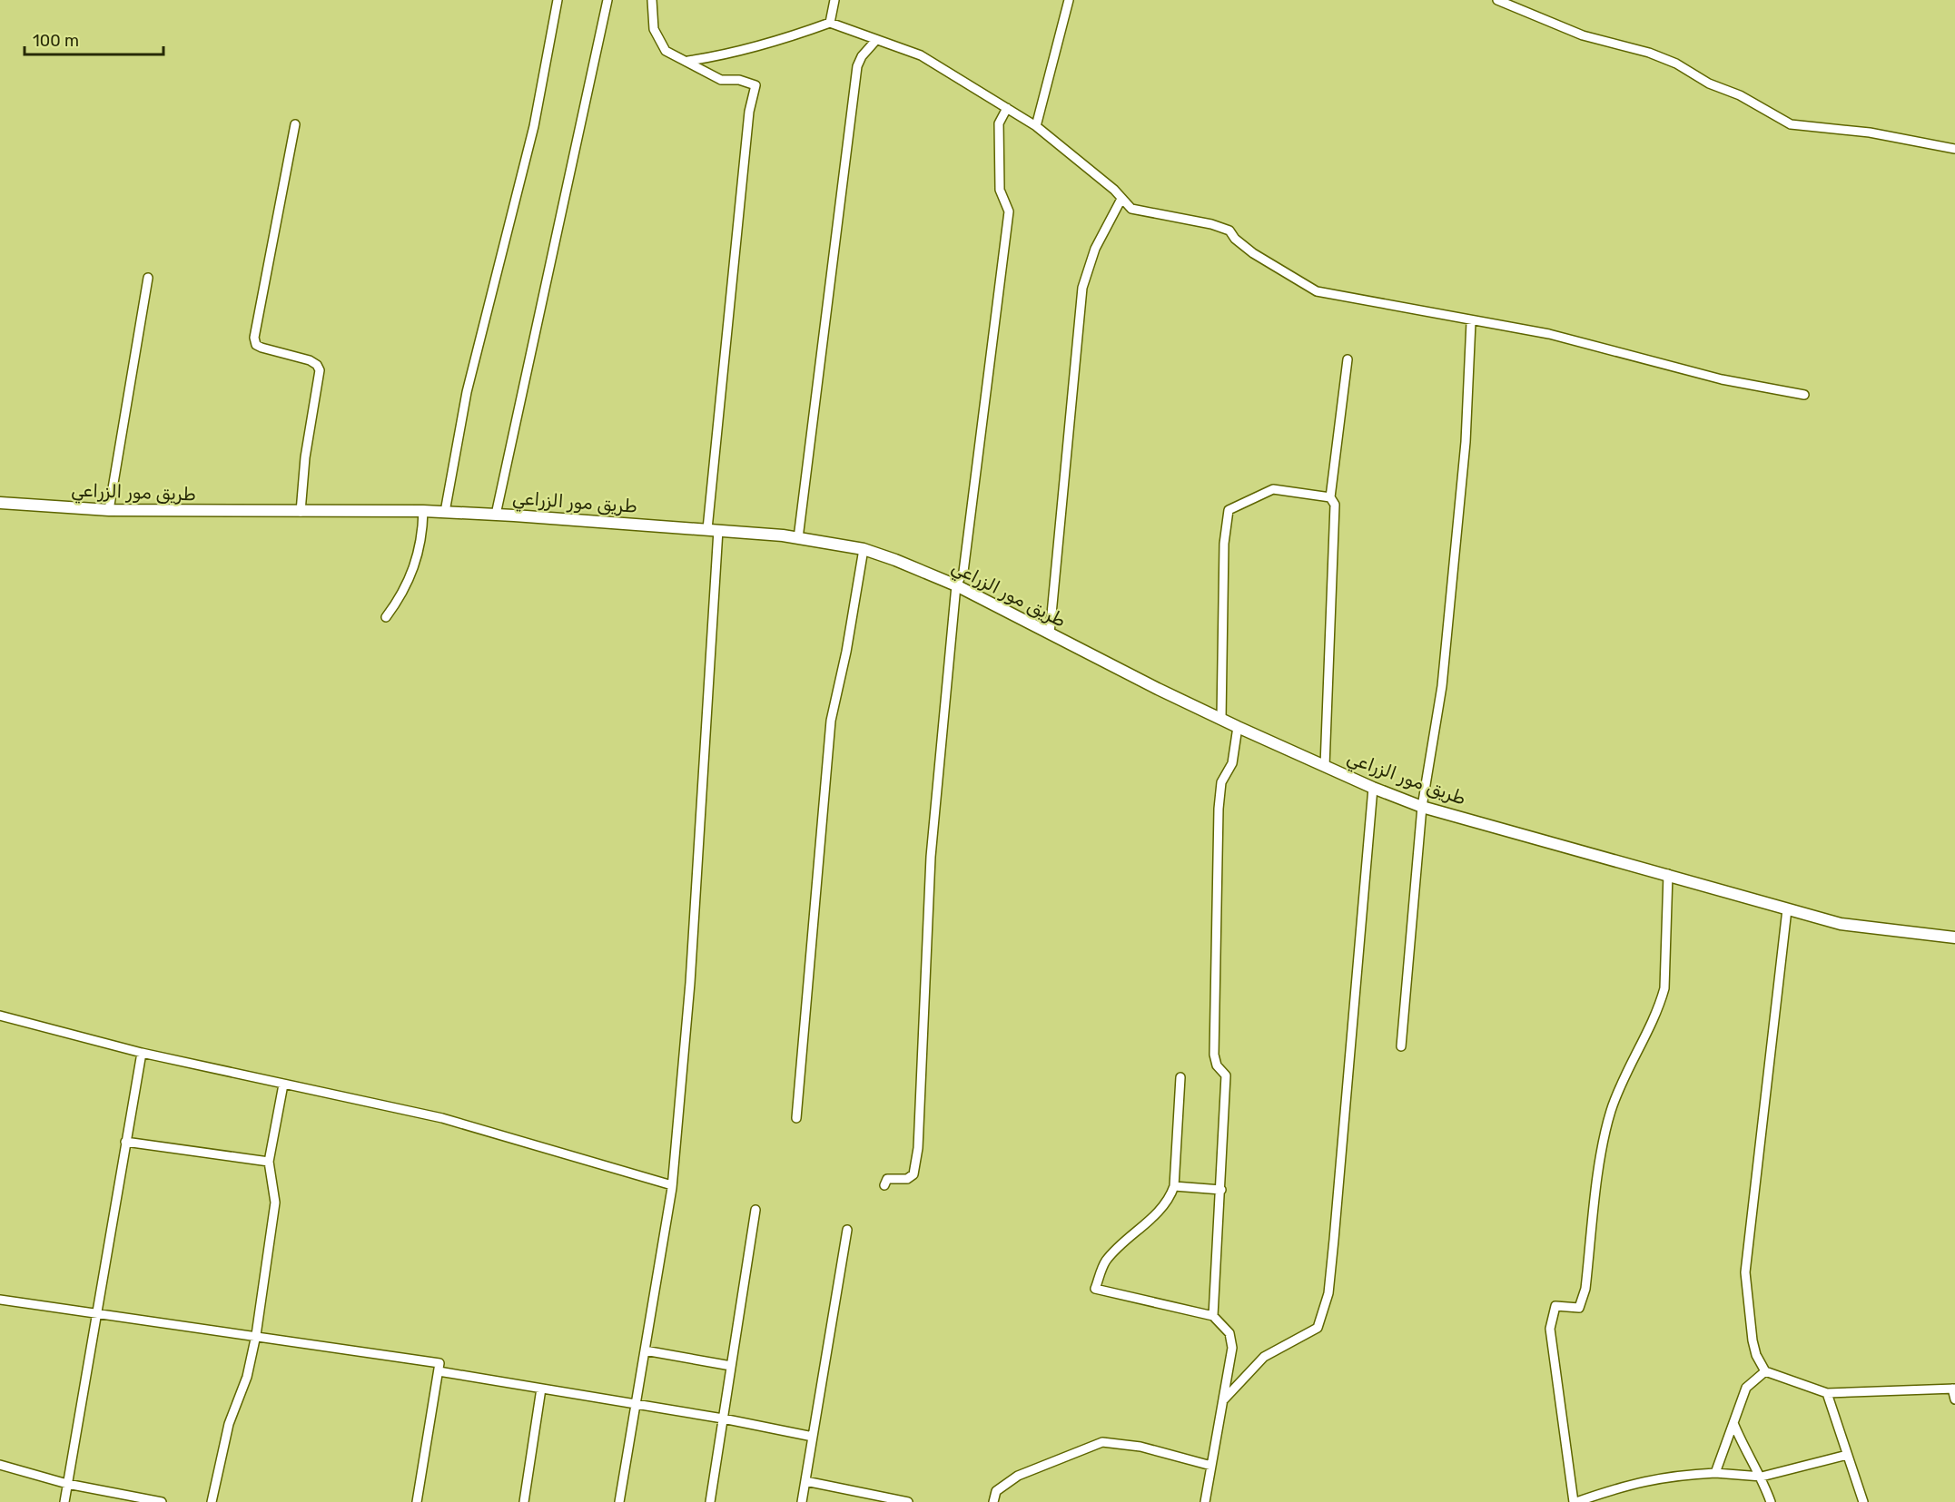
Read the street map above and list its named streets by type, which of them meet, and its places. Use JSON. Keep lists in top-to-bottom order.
{
  "streets": {
    "street": ["طريق مور الزراعي"]
  },
  "scale_bar": "100 m"
}
